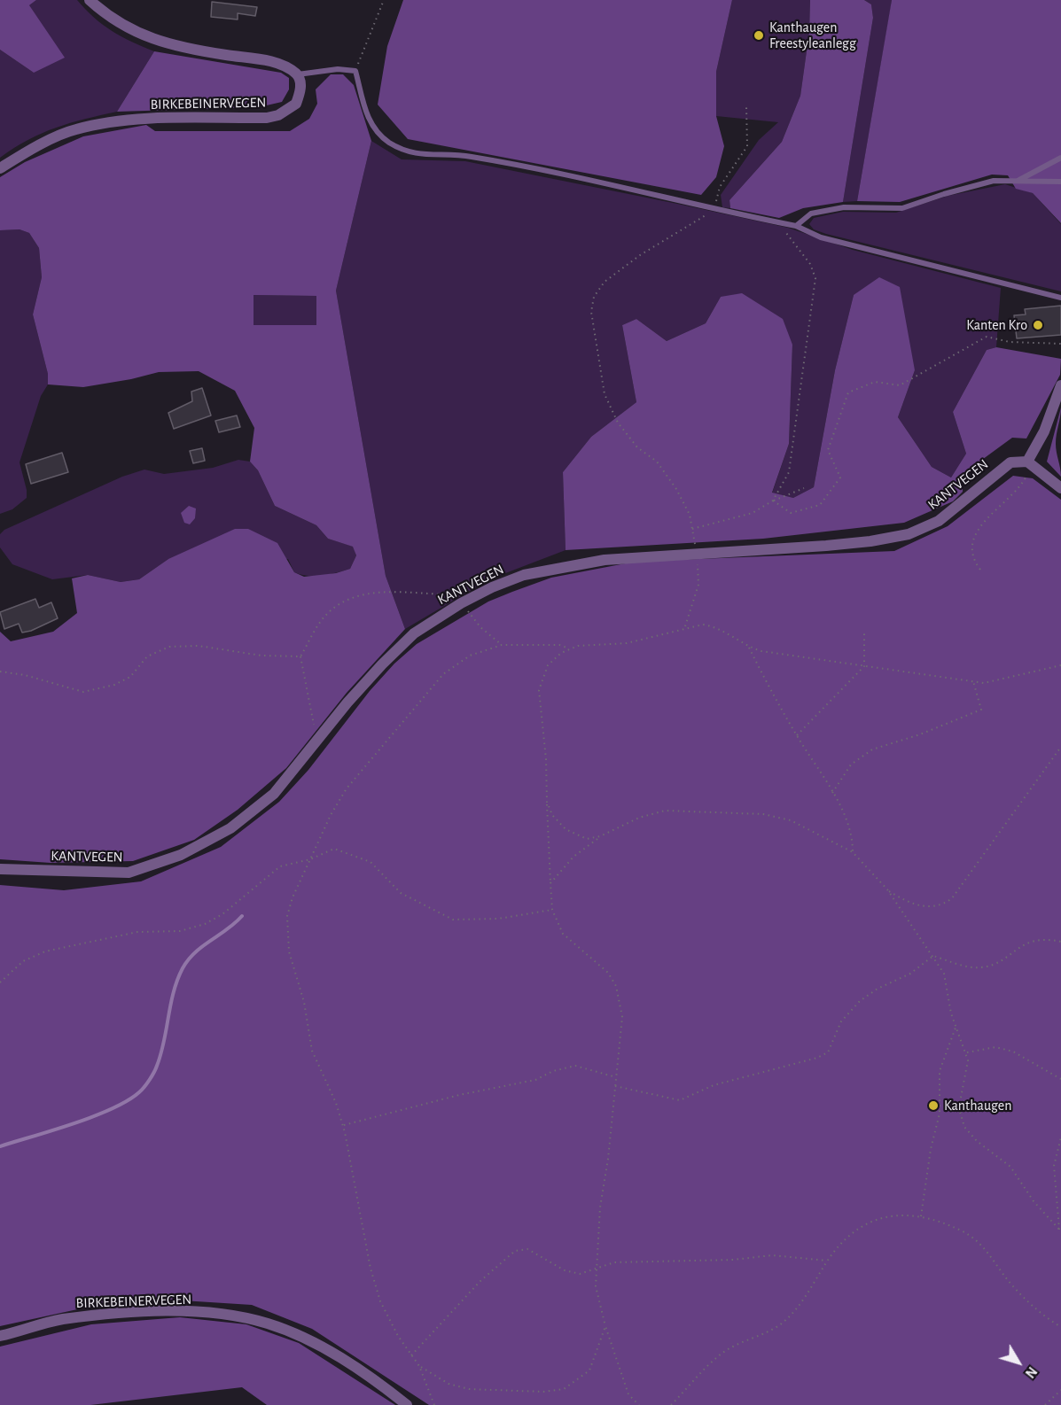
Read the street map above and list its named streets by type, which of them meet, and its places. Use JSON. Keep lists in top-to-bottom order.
{
  "streets": {
    "street": ["BIRKEBEINERVEGEN", "KANTVEGEN"]
  },
  "places": ["Kanthaugen Freestyleanlegg", "Kanten Kro", "Kanthaugen"],
  "north": "bottom right"
}
